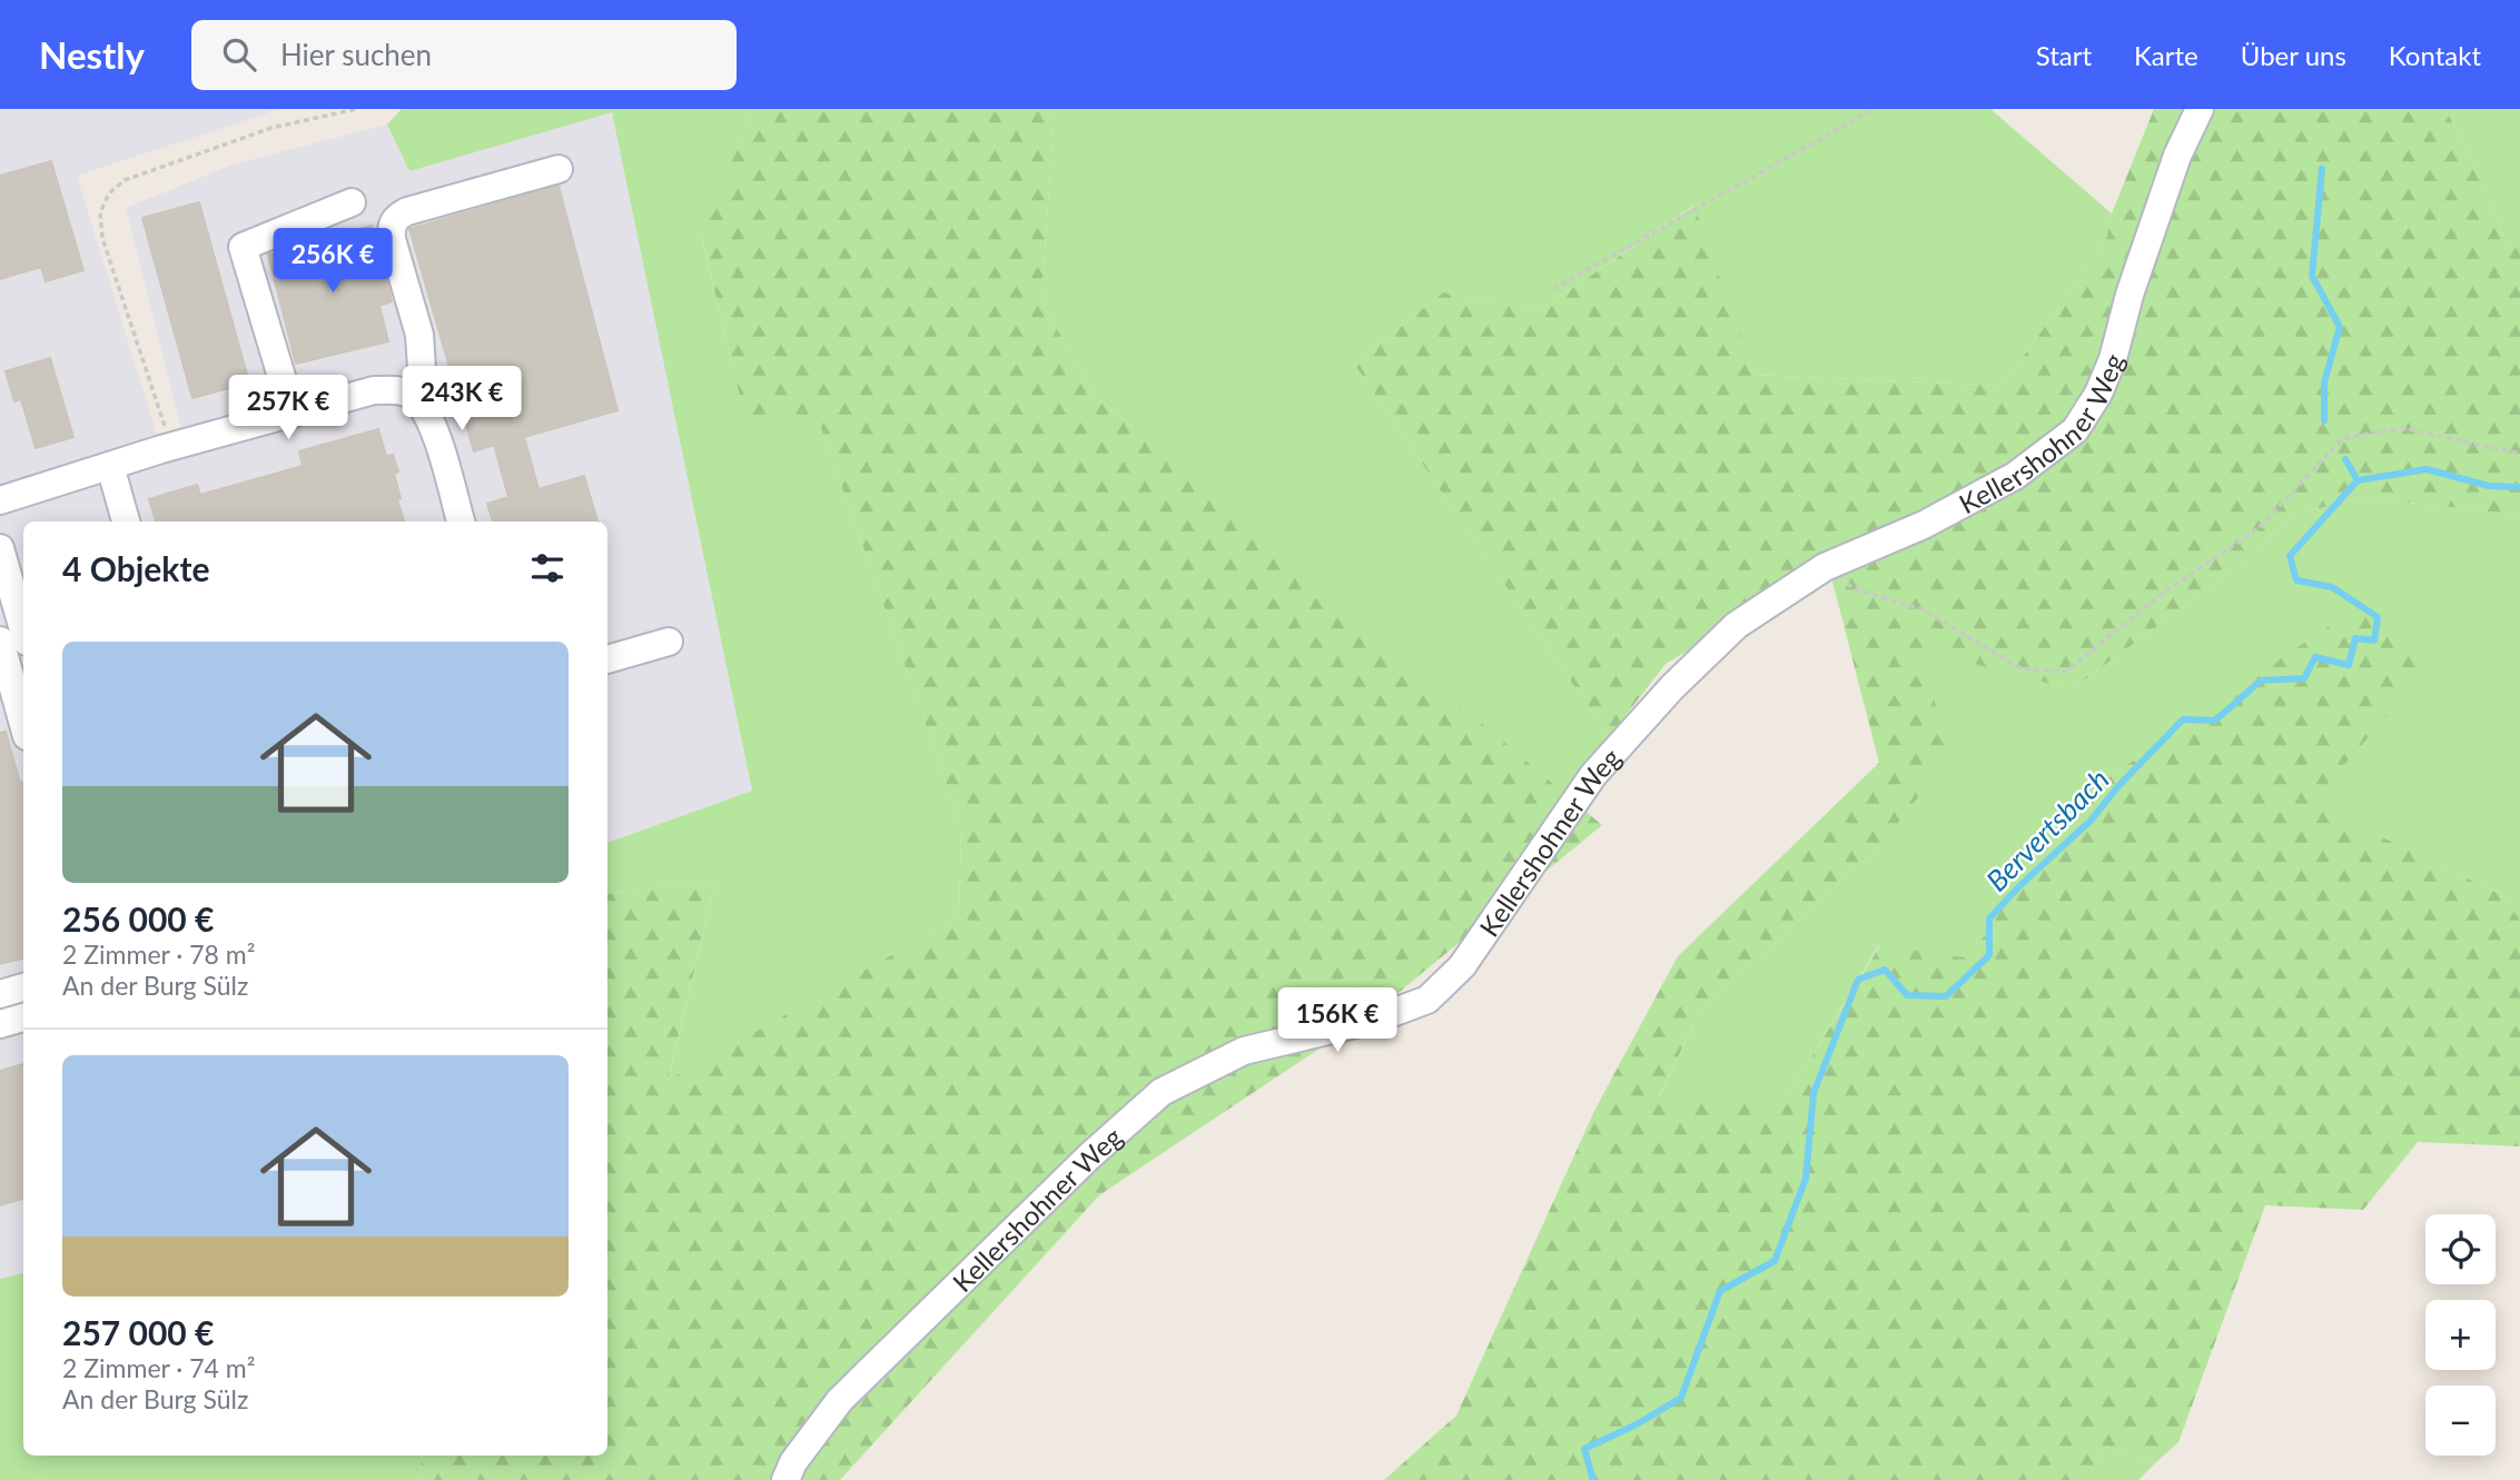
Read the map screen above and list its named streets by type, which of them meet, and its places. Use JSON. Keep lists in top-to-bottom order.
{
  "streets": {
    "street": ["Kellershohner Weg"]
  },
  "water": ["Bervertsbach"],
  "page": {
    "header": "Nestly",
    "search": "Hier suchen",
    "nav": [
      "Start",
      "Karte",
      "Über uns",
      "Kontakt"
    ],
    "price": [
      "256K €",
      "243K €",
      "257K €",
      "156K €"
    ],
    "heading": "4 Objekte",
    "list": [
      {
        "name": "256 000 €",
        "note": "2 Zimmer · 78 m² · An der Burg Sülz"
      },
      {
        "name": "257 000 €",
        "note": "2 Zimmer · 74 m² · An der Burg Sülz"
      }
    ],
    "map_buttons": ["+", "−"]
  }
}
